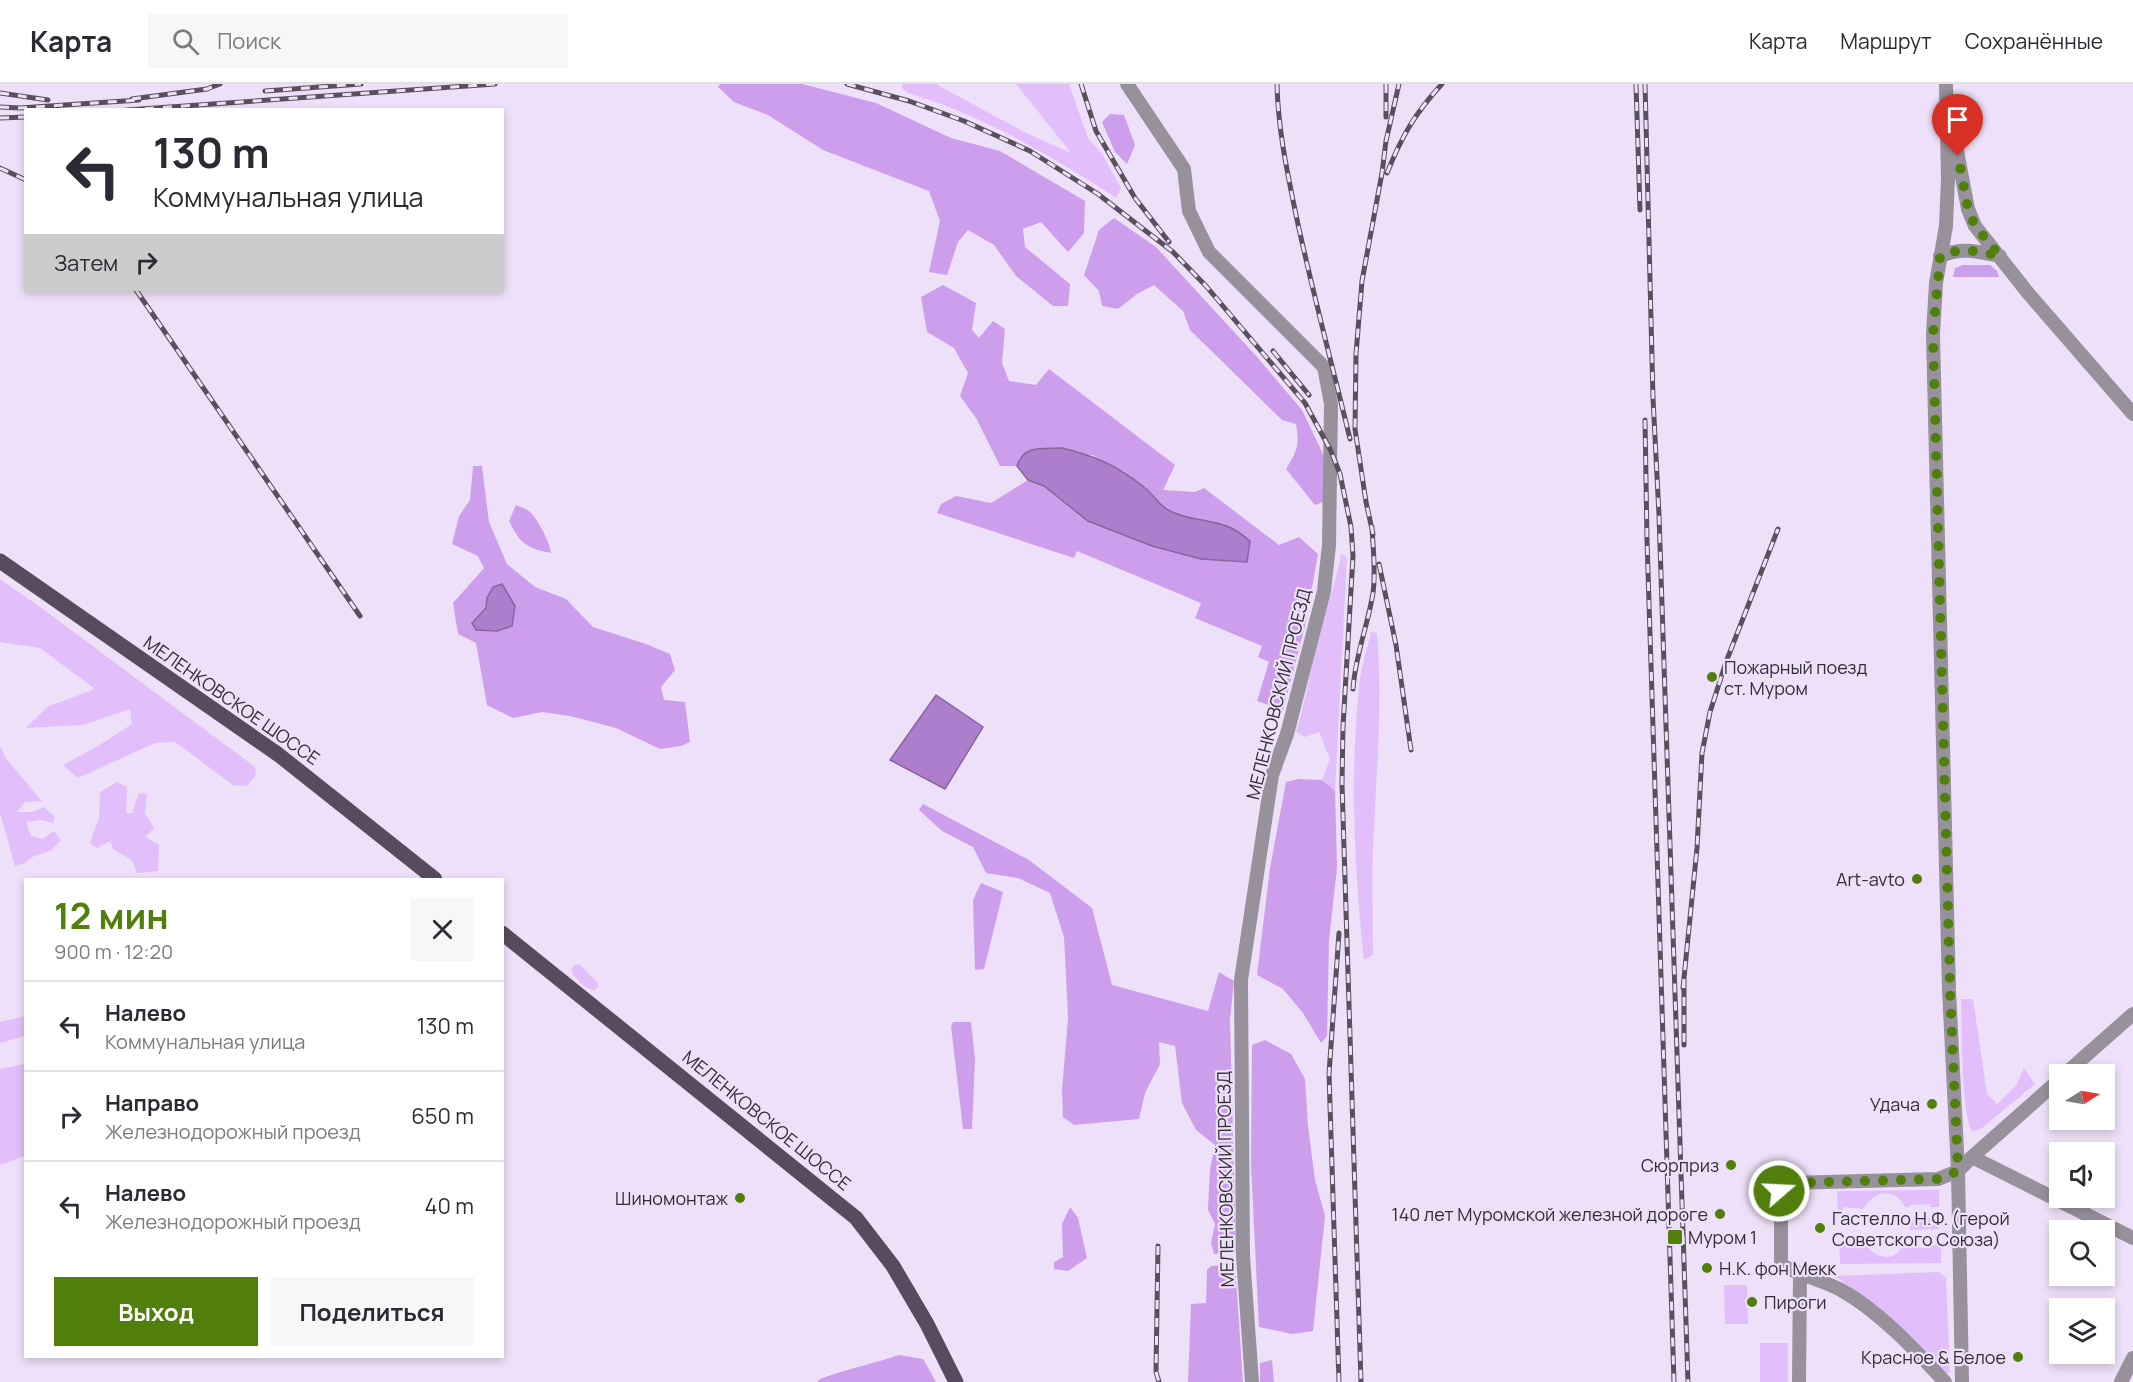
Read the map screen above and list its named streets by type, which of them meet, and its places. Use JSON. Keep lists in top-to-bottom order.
{
  "streets": {
    "main road": ["МЕЛЕНКОВСКОЕ ШОССЕ"],
    "street": ["МЕЛЕНКОВСКИЙ ПРОЕЗД"]
  },
  "places": {
    "other": [
      "Пожарный поезд ст. Муром",
      "Art-avto",
      "Удача",
      "Сюрприз",
      "Шиномонтаж",
      "140 лет Муромской железной дороге",
      "Гастелло Н.Ф. (герой Советского Союза)",
      "Н.К. фон Мекк",
      "Пироги",
      "Красное & Белое"
    ],
    "transit": ["Муром 1"]
  },
  "north": "right",
  "page": {
    "header": "Карта",
    "search": "Поиск",
    "nav": ["Карта", "Маршрут", "Сохранённые"],
    "turn": ["130 m", "Коммунальная улица"],
    "then": "Затем",
    "heading": ["12 мин", "900 m · 12:20"],
    "list": [
      {
        "name": "Налево",
        "note": "Коммунальная улица",
        "value": "130 m"
      },
      {
        "name": "Направо",
        "note": "Железнодорожный проезд",
        "value": "650 m"
      },
      {
        "name": "Налево",
        "note": "Железнодорожный проезд",
        "value": "40 m"
      }
    ],
    "buttons": ["Выход", "Поделиться"]
  }
}
